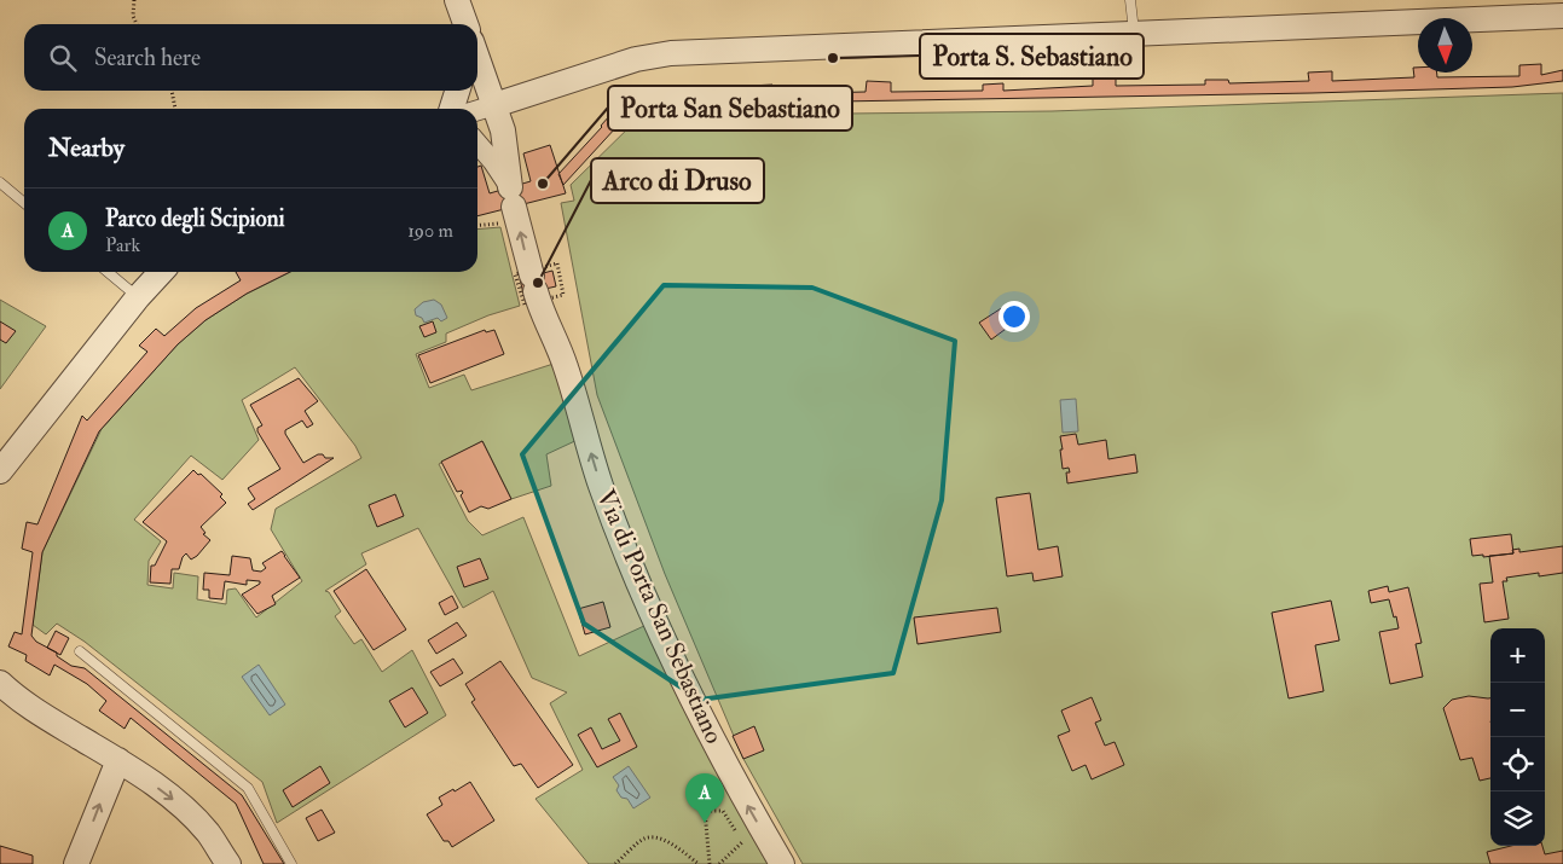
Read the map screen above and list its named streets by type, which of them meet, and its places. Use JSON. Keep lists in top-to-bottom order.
{
  "streets": {
    "street": ["Via di Porta San Sebastiano"]
  },
  "one_way": ["Via di Porta San Sebastiano"],
  "places": ["Porta S. Sebastiano", "Porta San Sebastiano", "Arco di Druso"],
  "north": "bottom",
  "page": {
    "search": "Search here",
    "heading": "Nearby",
    "list": [
      {
        "mark": "A",
        "name": "Parco degli Scipioni",
        "note": "Park",
        "value": "190 m"
      }
    ],
    "map_buttons": ["+", "−"],
    "pins": "A"
  }
}
